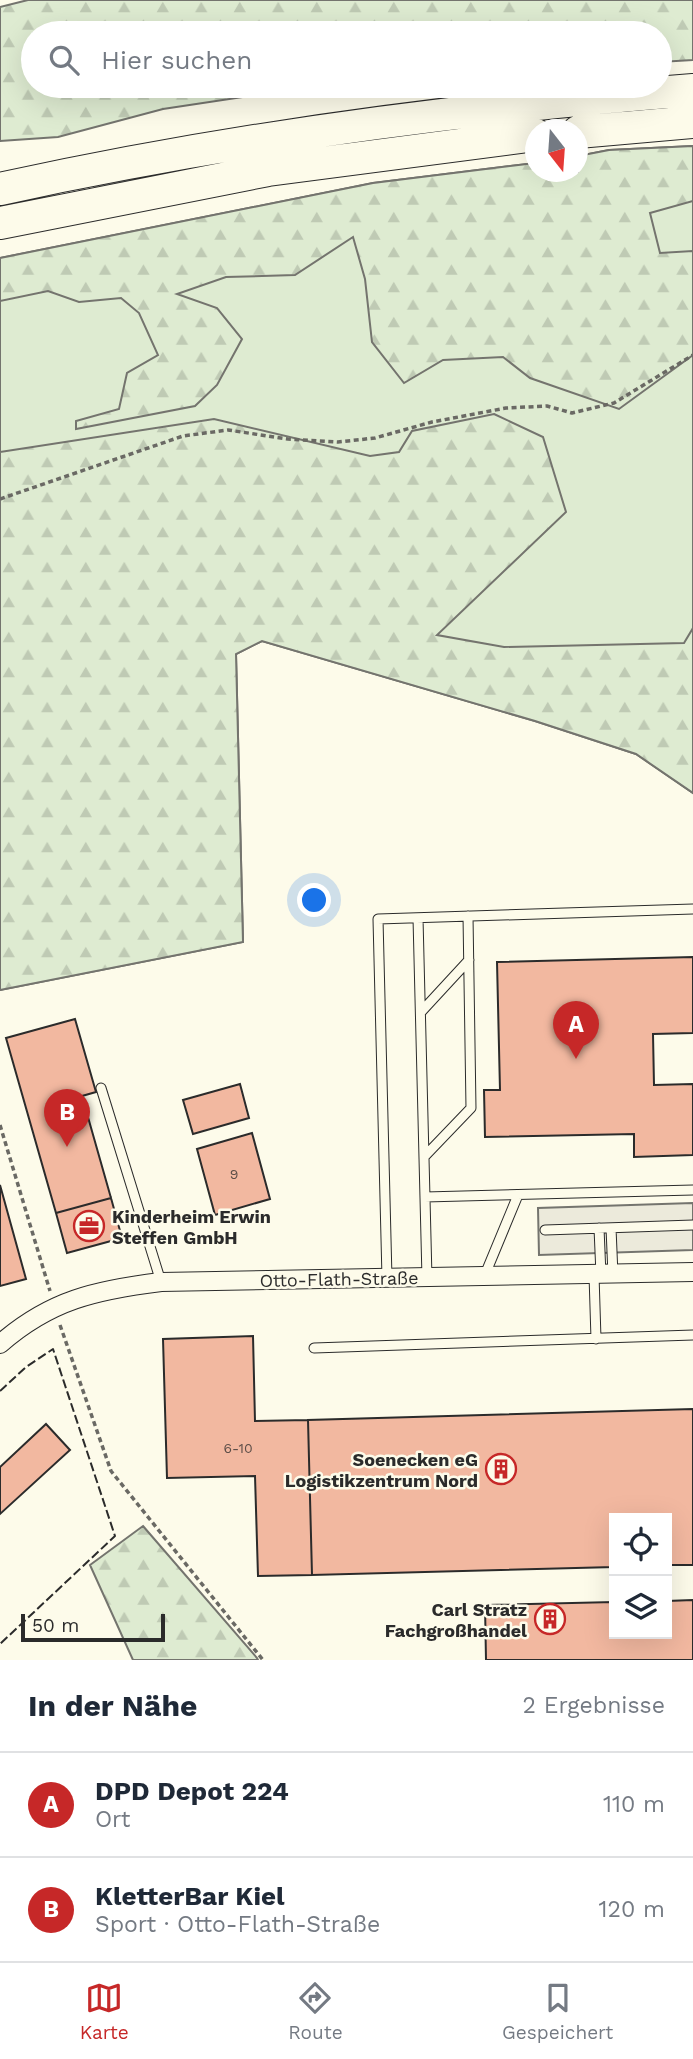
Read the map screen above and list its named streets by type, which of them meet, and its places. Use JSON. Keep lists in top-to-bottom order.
{
  "streets": {
    "street": ["Otto-Flath-Straße"]
  },
  "places": {
    "office": ["Kinderheim Erwin Steffen GmbH"],
    "building": ["Soenecken eG Logistikzentrum Nord", "Carl Stratz Fachgroßhandel"]
  },
  "house_numbers": ["9", "6-10"],
  "scale_bar": "50 m",
  "north": "bottom",
  "page": {
    "search": "Hier suchen",
    "pins": ["A", "B"],
    "scale": "50 m",
    "heading": ["In der Nähe", "2 Ergebnisse"],
    "list": [
      {
        "mark": "A",
        "name": "DPD Depot 224",
        "note": "Ort",
        "value": "110 m"
      },
      {
        "mark": "B",
        "name": "KletterBar Kiel",
        "note": "Sport · Otto-Flath-Straße",
        "value": "120 m"
      }
    ],
    "nav": ["Karte", "Route", "Gespeichert"]
  }
}
